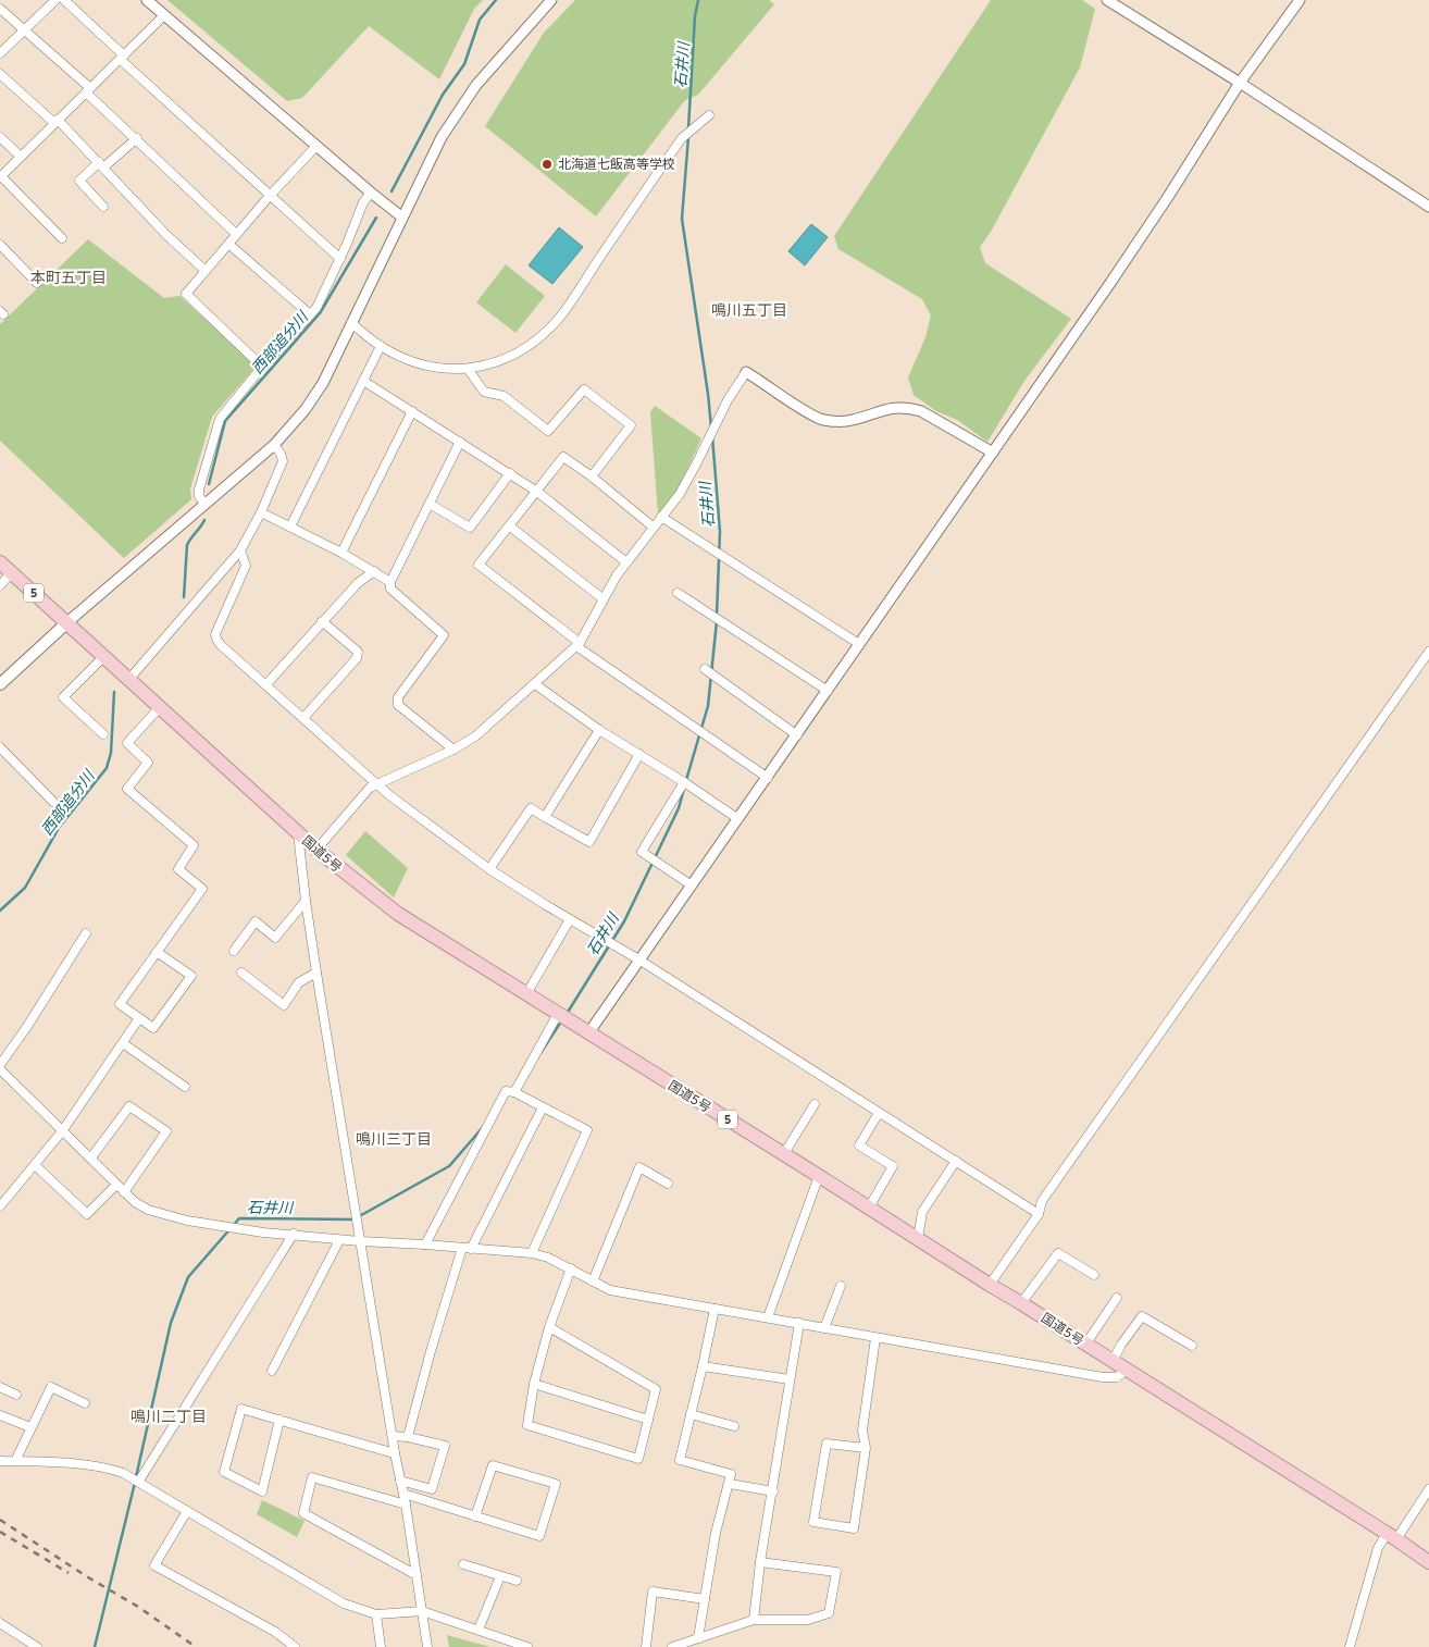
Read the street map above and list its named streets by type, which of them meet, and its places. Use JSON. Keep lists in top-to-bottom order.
{
  "streets": {
    "highway": ["5", "国道5号"]
  },
  "districts": [
    "本町五丁目",
    "鳴川五丁目",
    "鳴川三丁目",
    "鳴川二丁目"
  ],
  "water": ["石井川", "西部追分川"],
  "places": ["北海道七飯高等学校"]
}
